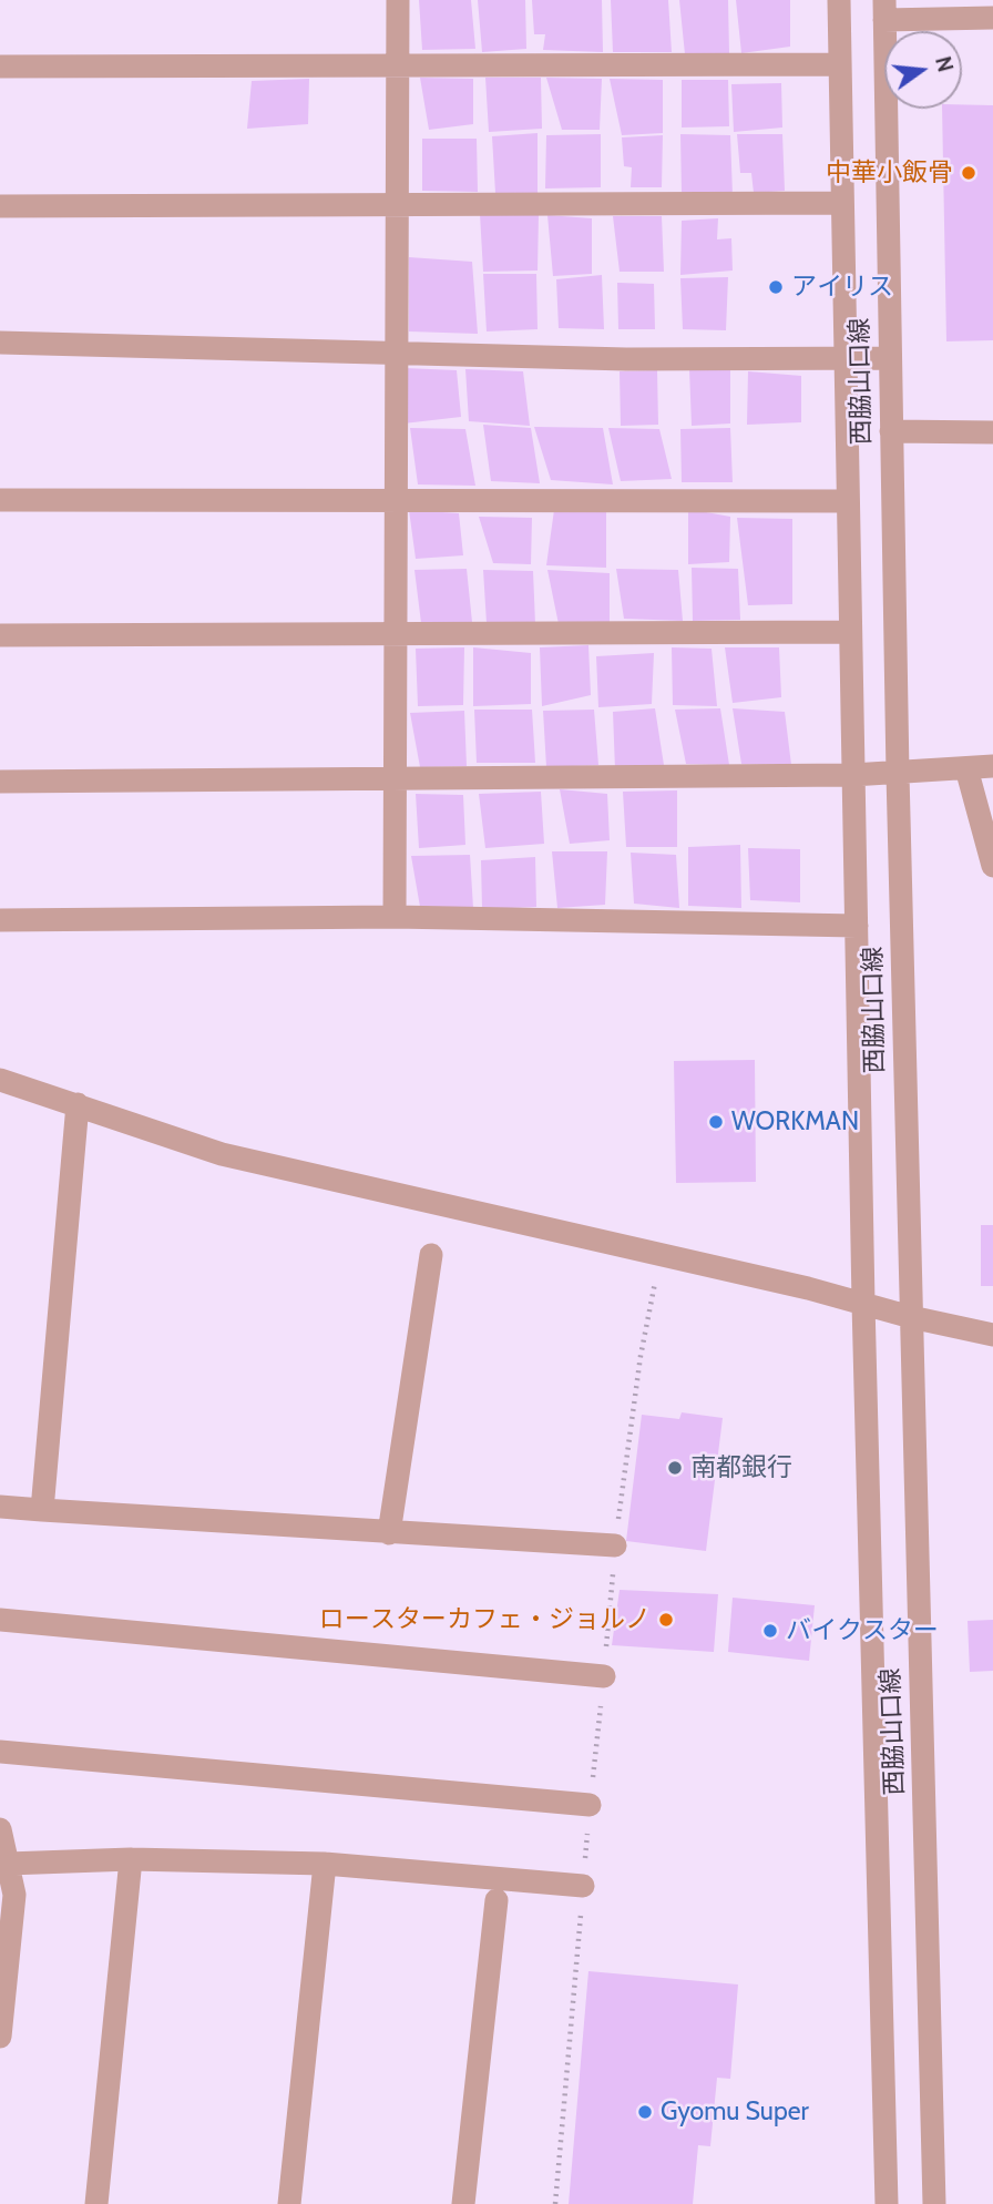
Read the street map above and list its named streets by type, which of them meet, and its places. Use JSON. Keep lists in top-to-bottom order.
{
  "streets": {
    "street": ["西脇山口線"]
  },
  "places": [
    "中華小飯骨",
    "アイリス",
    "WORKMAN",
    "南都銀行",
    "ロースターカフェ・ジョルノ",
    "バイクスター",
    "Gyomu Super"
  ],
  "north": "right"
}
